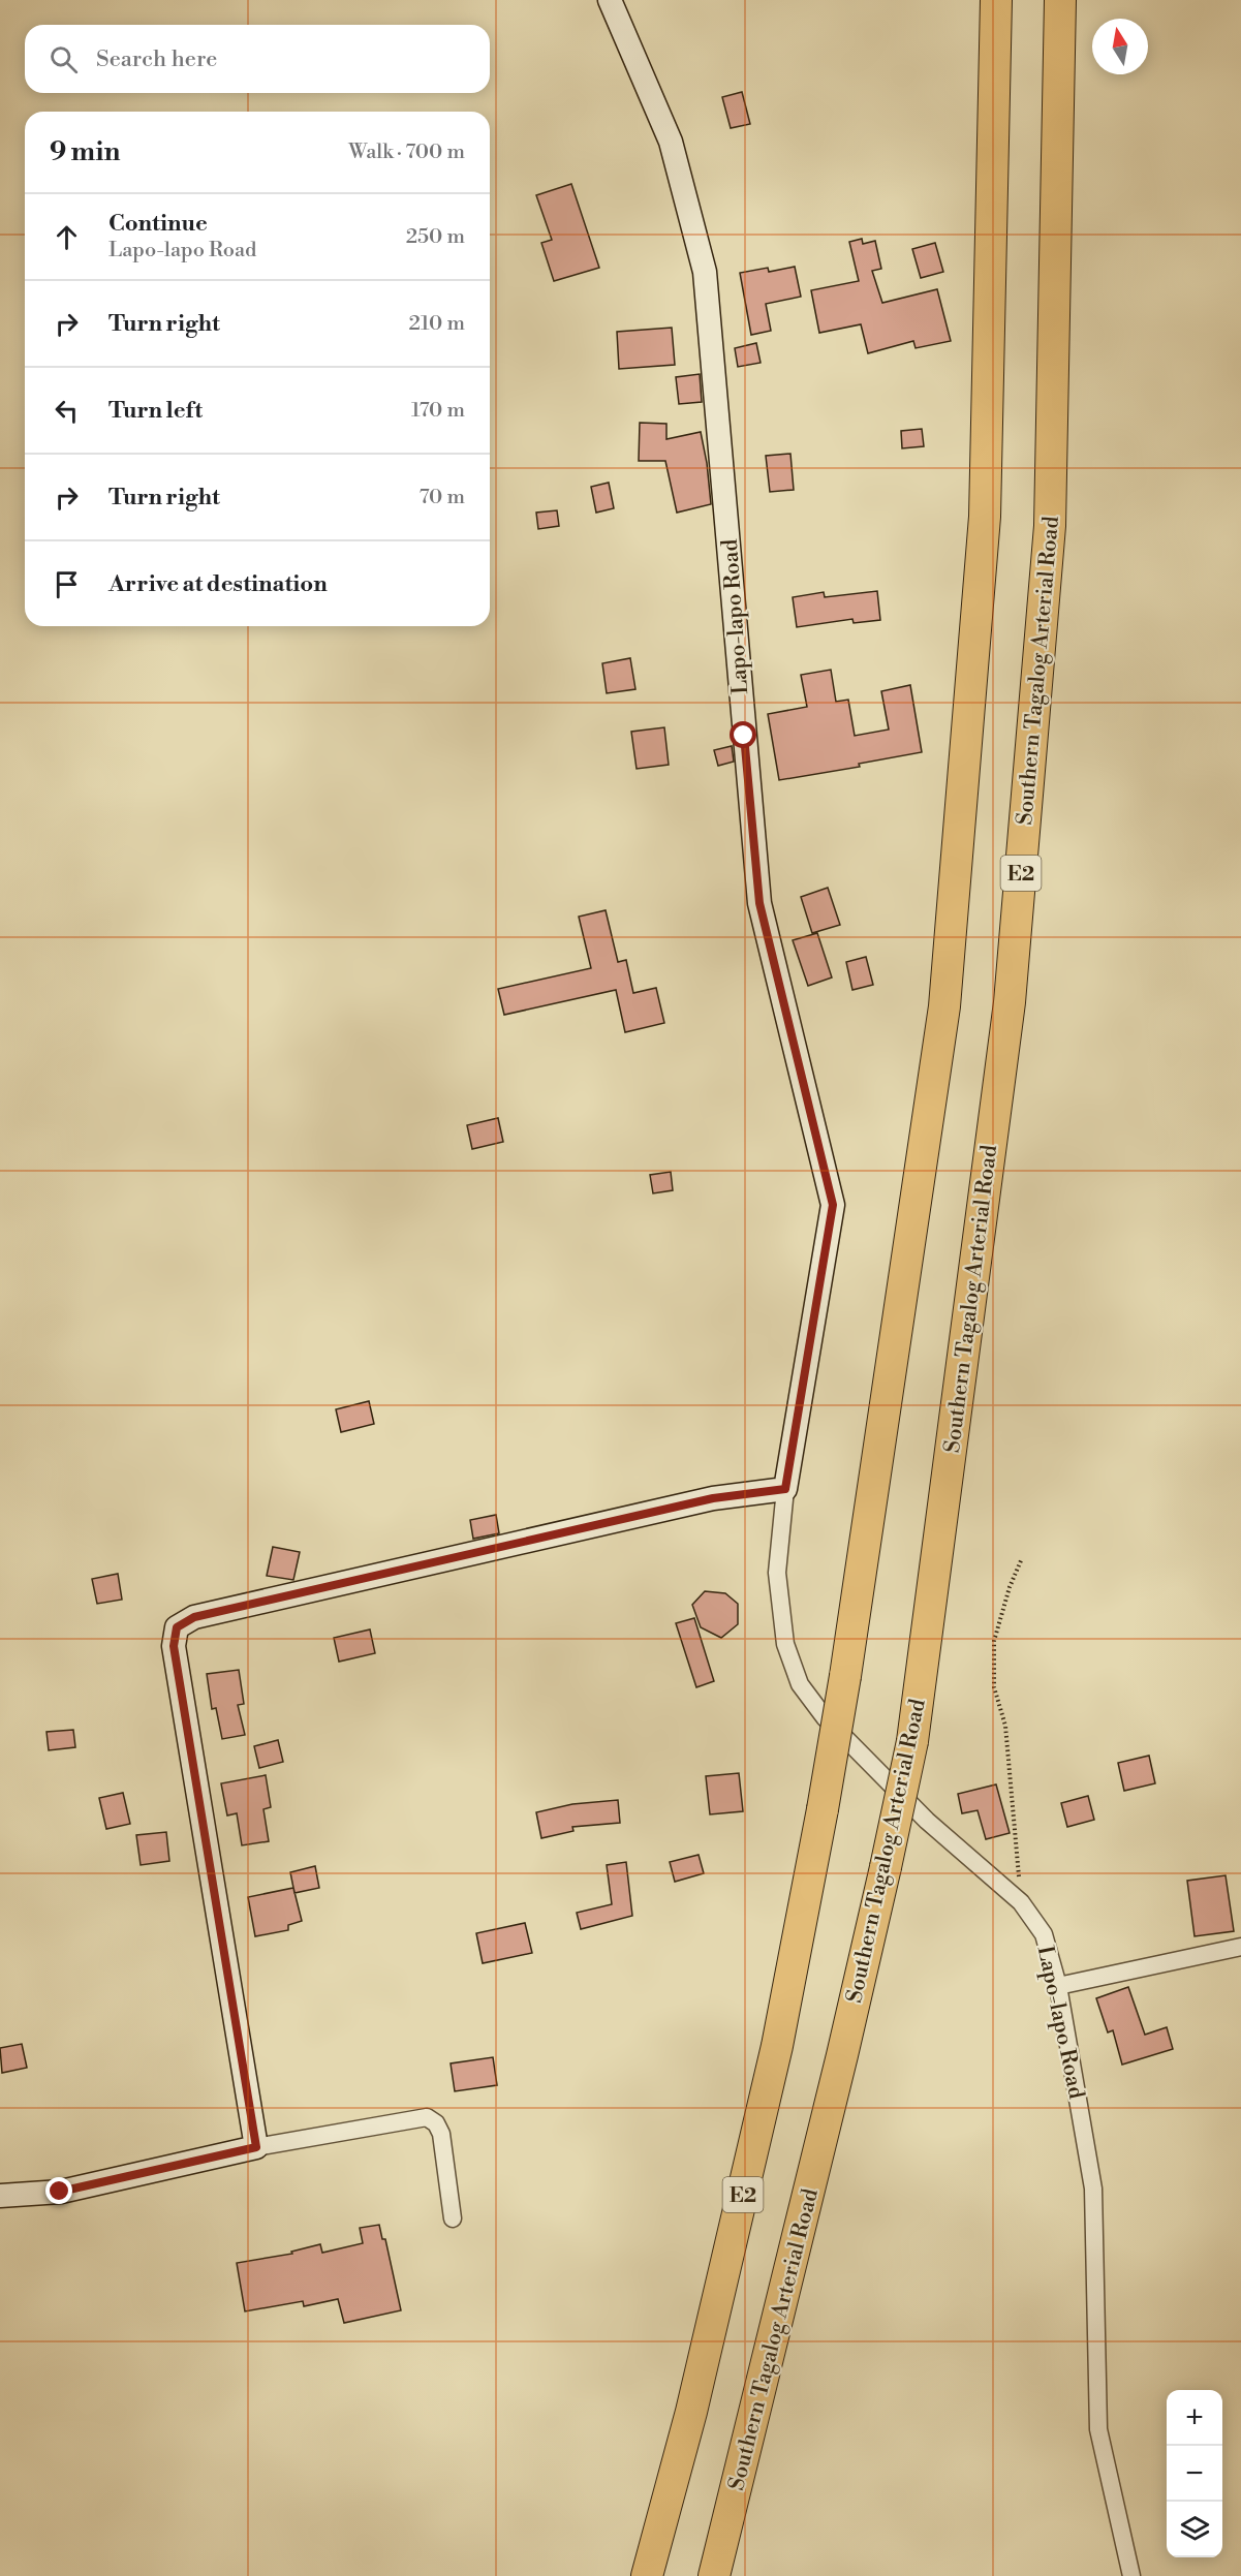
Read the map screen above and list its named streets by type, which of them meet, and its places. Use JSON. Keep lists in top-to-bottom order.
{
  "streets": {
    "highway": ["Southern Tagalog Arterial Road", "E2"],
    "street": ["Lapo-lapo Road"]
  },
  "north": "top",
  "page": {
    "search": "Search here",
    "heading": ["9 min", "Walk · 700 m"],
    "list": [
      ["Continue", "Lapo-lapo Road", "250 m"],
      ["Turn right", "210 m"],
      ["Turn left", "170 m"],
      ["Turn right", "70 m"],
      "Arrive at destination"
    ],
    "map_buttons": ["+", "−"]
  }
}
